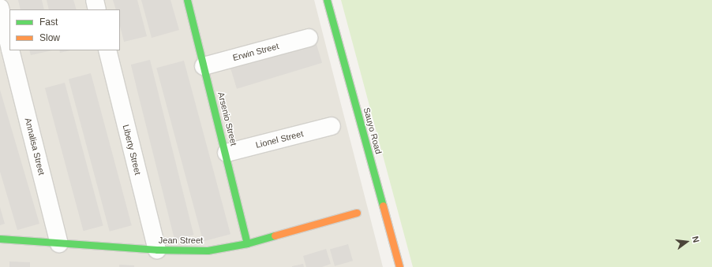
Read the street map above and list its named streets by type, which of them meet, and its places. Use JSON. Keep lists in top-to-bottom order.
{
  "streets": {
    "street": [
      "Erwin Street",
      "Arsenio Street",
      "Sauyo Road",
      "Lionel Street",
      "Annalisa Street",
      "Liberty Street",
      "Jean Street"
    ]
  },
  "crossings": [
    ["Erwin Street", "Arsenio Street"],
    ["Arsenio Street", "Lionel Street"],
    ["Arsenio Street", "Jean Street"],
    ["Annalisa Street", "Jean Street"],
    ["Liberty Street", "Jean Street"]
  ],
  "legend": ["Fast", "Slow"],
  "north": "right"
}
